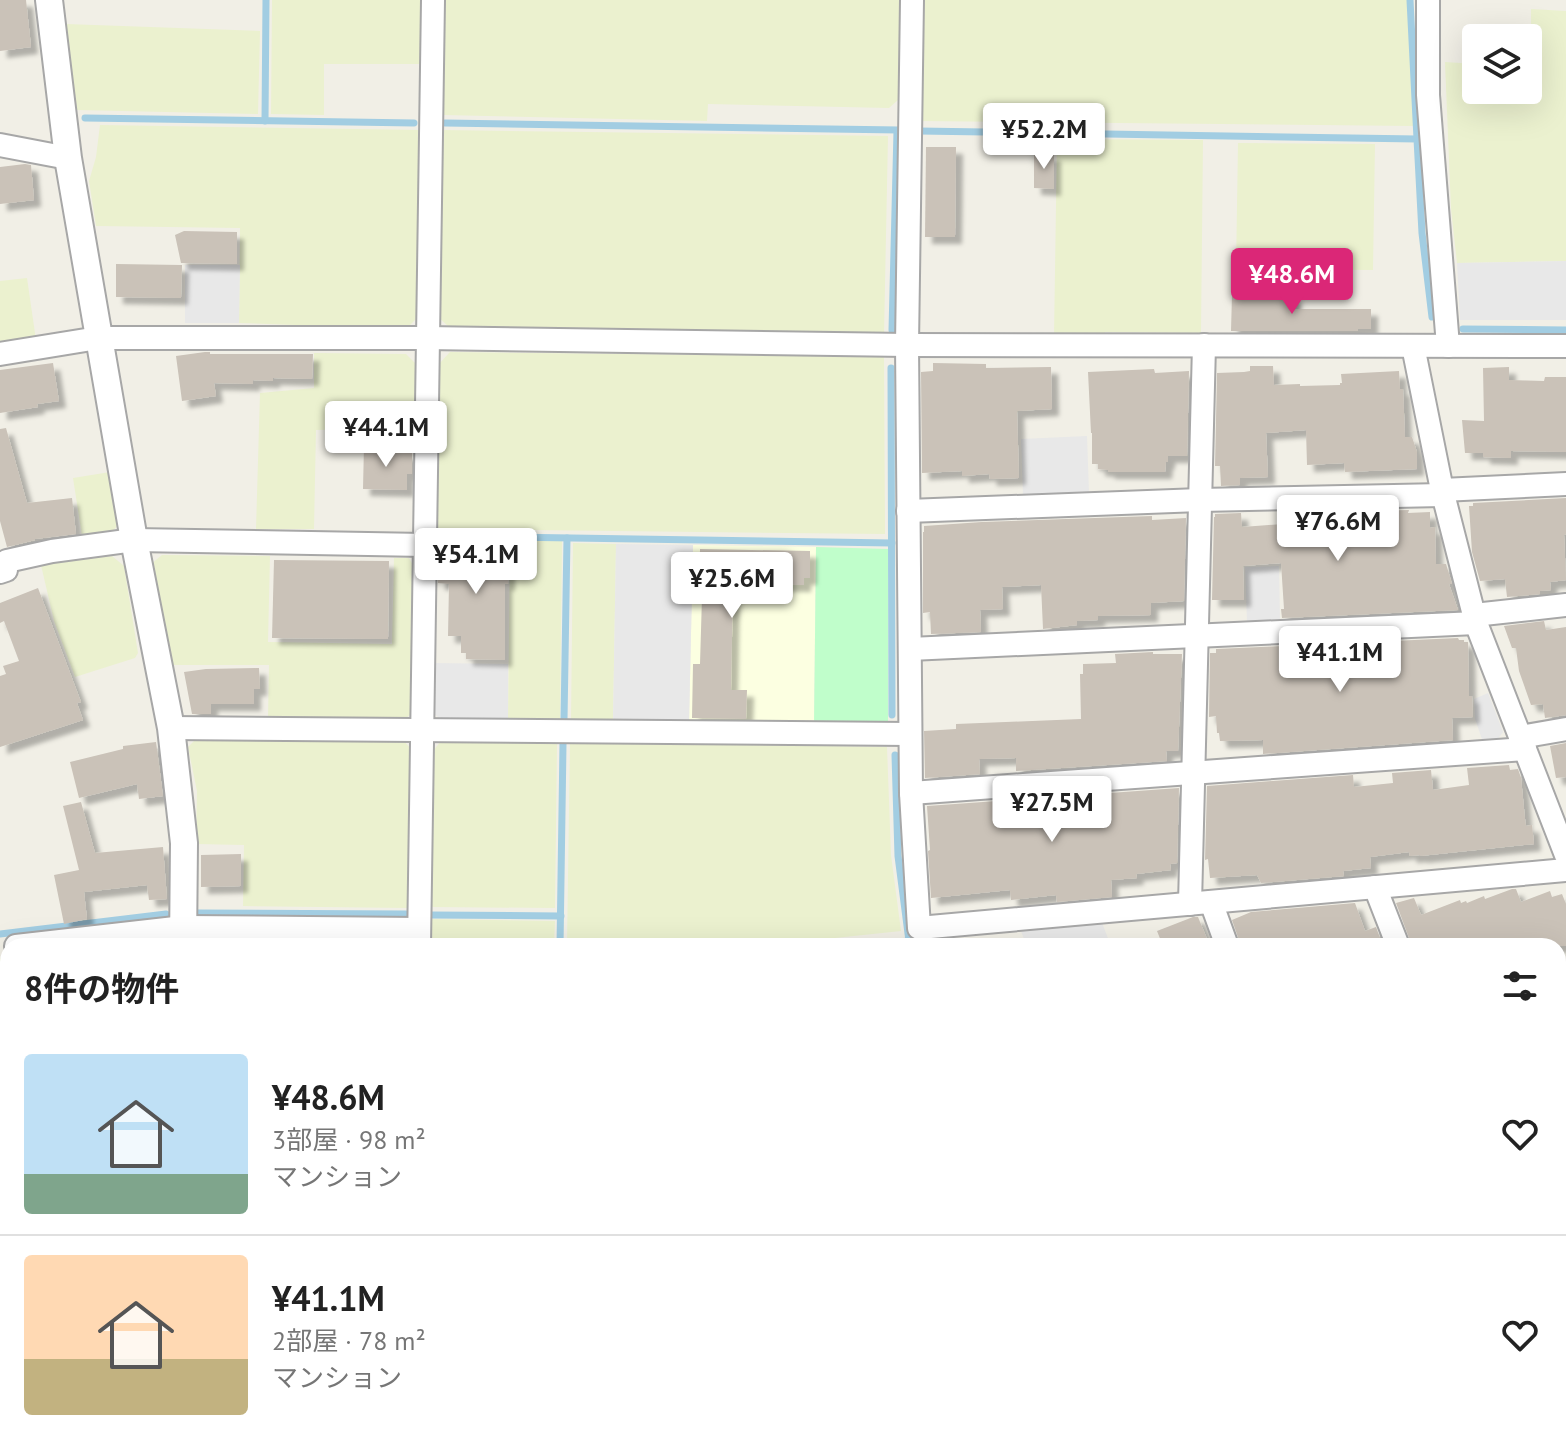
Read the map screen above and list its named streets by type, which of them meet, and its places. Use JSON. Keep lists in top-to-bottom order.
{
  "page": {
    "price": [
      "¥52.2M",
      "¥48.6M",
      "¥44.1M",
      "¥76.6M",
      "¥54.1M",
      "¥25.6M",
      "¥41.1M",
      "¥27.5M"
    ],
    "heading": "8件の物件",
    "list": [
      {
        "name": "¥48.6M",
        "note": "3部屋 · 98 m² · マンション"
      },
      {
        "name": "¥41.1M",
        "note": "2部屋 · 78 m² · マンション"
      }
    ]
  }
}
